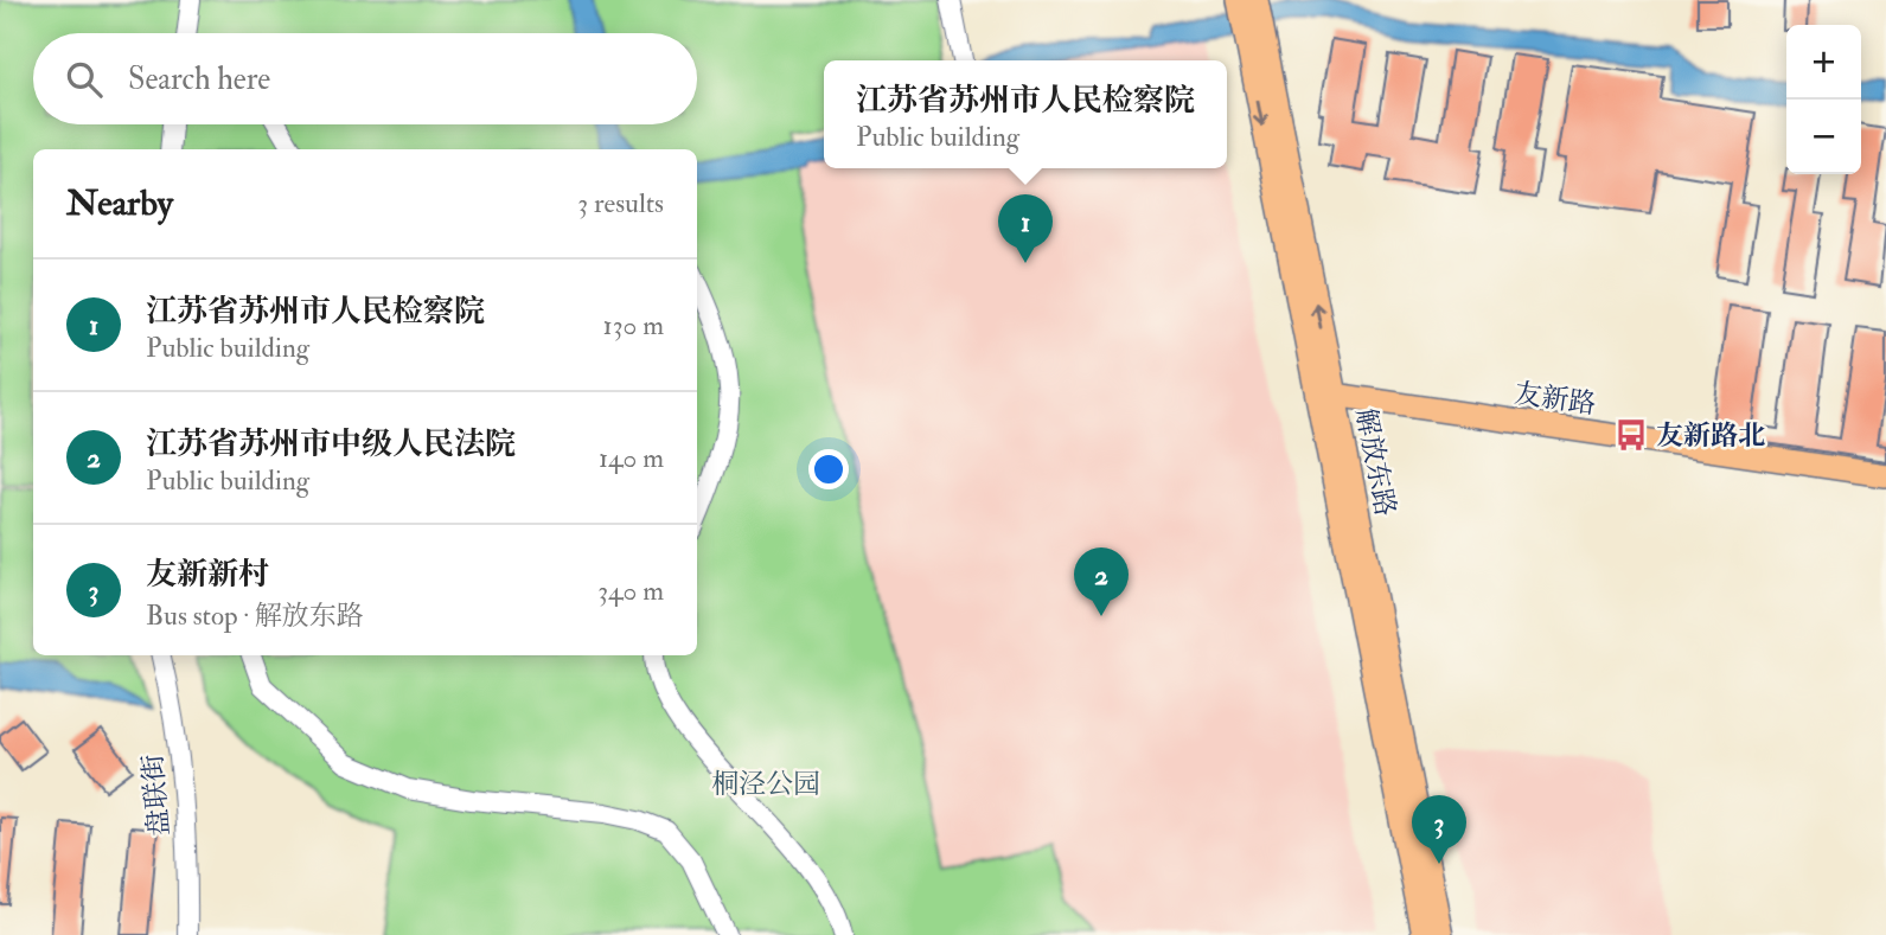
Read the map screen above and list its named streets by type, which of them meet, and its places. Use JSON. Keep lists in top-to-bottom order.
{
  "streets": {
    "main road": ["友新路", "解放东路"],
    "street": ["盘联街"]
  },
  "crossings": [
    ["友新路", "解放东路"]
  ],
  "parks": ["桐泾公园"],
  "places": {
    "bus stop": ["友新路北"]
  },
  "page": {
    "map_buttons": ["+", "−"],
    "search": "Search here",
    "popup": ["江苏省苏州市人民检察院", "Public building"],
    "heading": ["Nearby", "3 results"],
    "pins": ["1", "2", "3"],
    "list": [
      {
        "mark": "1",
        "name": "江苏省苏州市人民检察院",
        "note": "Public building",
        "value": "130 m"
      },
      {
        "mark": "2",
        "name": "江苏省苏州市中级人民法院",
        "note": "Public building",
        "value": "140 m"
      },
      {
        "mark": "3",
        "name": "友新新村",
        "note": "Bus stop · 解放东路",
        "value": "340 m"
      }
    ]
  }
}
